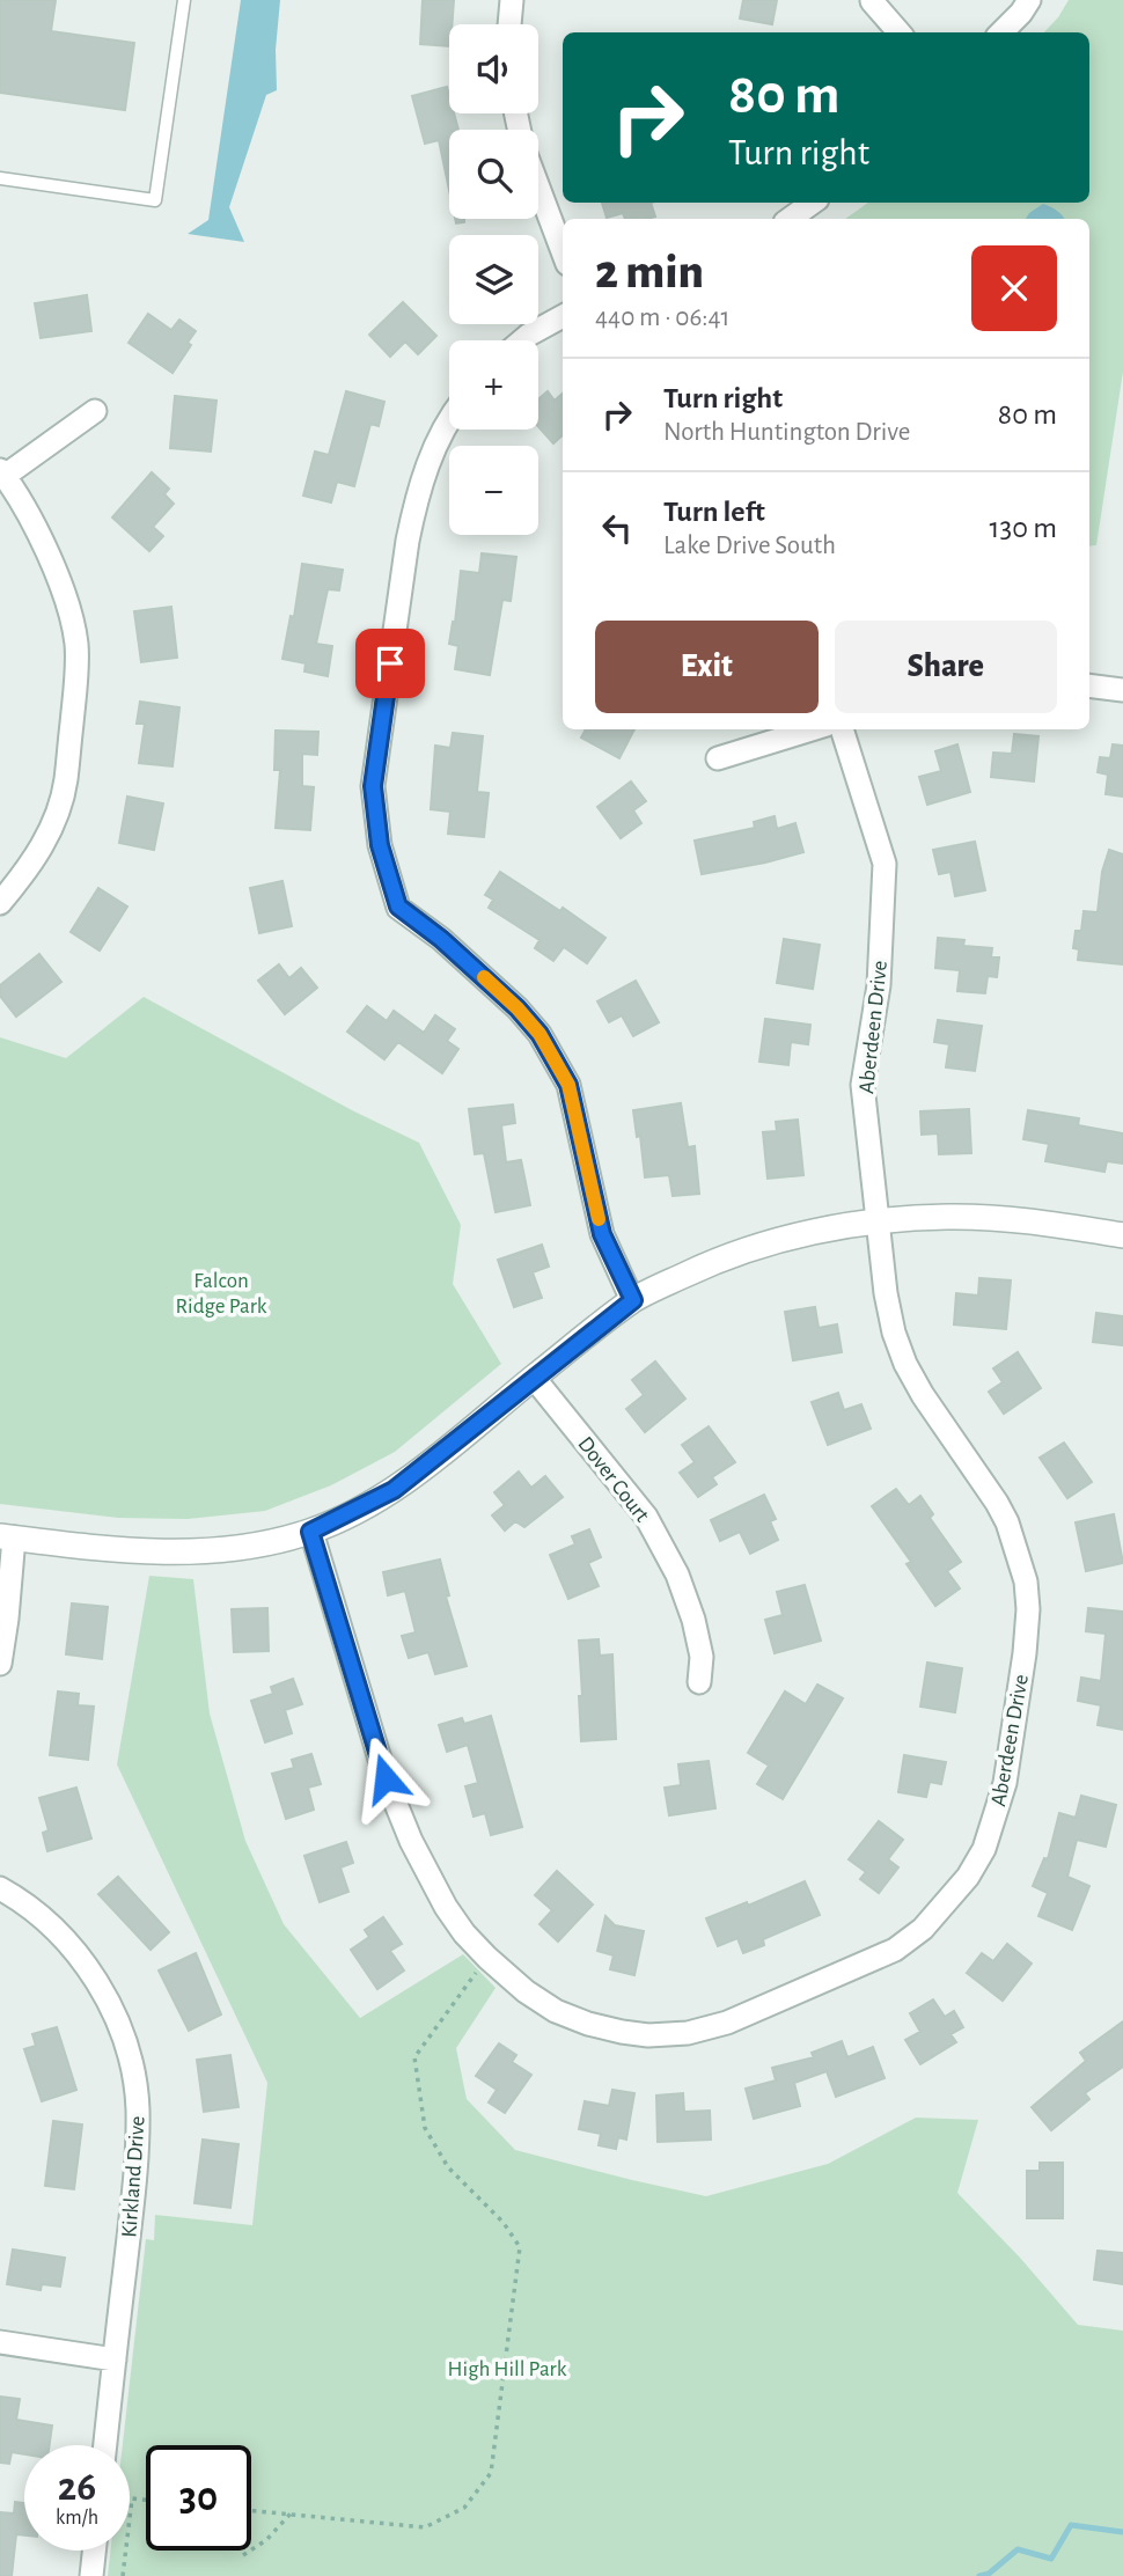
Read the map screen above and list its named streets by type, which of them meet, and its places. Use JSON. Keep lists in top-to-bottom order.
{
  "streets": {
    "street": ["Aberdeen Drive", "Dover Court", "Kirkland Drive"]
  },
  "parks": ["Falcon Ridge Park", "High Hill Park"],
  "page": {
    "map_buttons": ["+", "−"],
    "turn": ["80 m", "Turn right"],
    "heading": ["2 min", "440 m · 06:41"],
    "list": [
      {
        "name": "Turn right",
        "note": "North Huntington Drive",
        "value": "80 m"
      },
      {
        "name": "Turn left",
        "note": "Lake Drive South",
        "value": "130 m"
      }
    ],
    "buttons": ["Exit", "Share"],
    "speed": "26 km/h",
    "limit": "30"
  }
}
